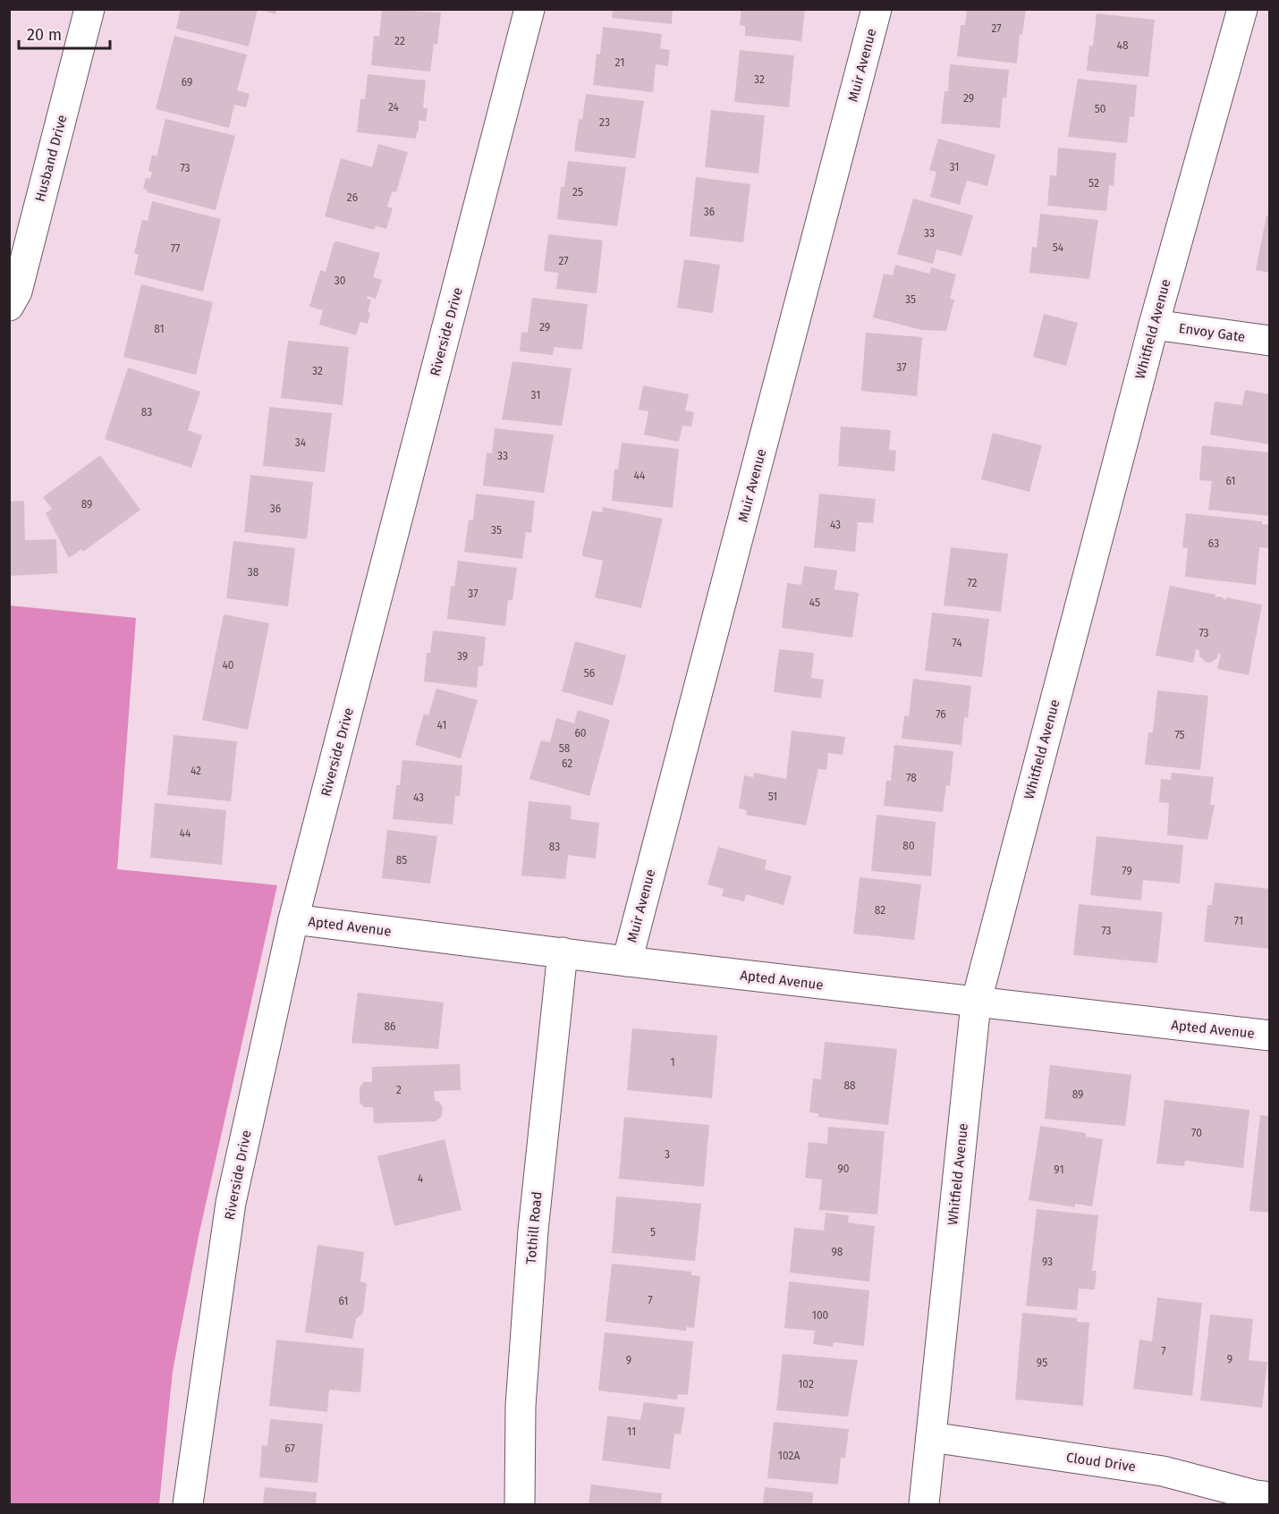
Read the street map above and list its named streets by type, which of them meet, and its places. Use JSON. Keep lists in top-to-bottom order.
{
  "streets": {
    "street": [
      "Muir Avenue",
      "Husband Drive",
      "Whitfield Avenue",
      "Riverside Drive",
      "Envoy Gate",
      "Apted Avenue",
      "Tothill Road",
      "Cloud Drive"
    ]
  },
  "crossings": [
    ["Muir Avenue", "Apted Avenue"],
    ["Whitfield Avenue", "Envoy Gate"],
    ["Whitfield Avenue", "Apted Avenue"],
    ["Whitfield Avenue", "Cloud Drive"],
    ["Riverside Drive", "Apted Avenue"],
    ["Apted Avenue", "Tothill Road"]
  ],
  "house_numbers": [
    "27",
    "22",
    "48",
    "21",
    "32",
    "69",
    "29",
    "24",
    "50",
    "23",
    "31",
    "73",
    "52",
    "25",
    "26",
    "36",
    "33",
    "54",
    "77",
    "27",
    "30",
    "35",
    "29",
    "81",
    "37",
    "32",
    "31",
    "83",
    "34",
    "33",
    "44",
    "61",
    "89",
    "36",
    "43",
    "35",
    "63",
    "38",
    "72",
    "37",
    "45",
    "73",
    "74",
    "39",
    "40",
    "56",
    "76",
    "41",
    "60",
    "75",
    "58",
    "62",
    "42",
    "78",
    "51",
    "43",
    "44",
    "80",
    "83",
    "85",
    "79",
    "82",
    "71",
    "73",
    "86",
    "1",
    "88",
    "2",
    "89",
    "70",
    "3",
    "90",
    "91",
    "4",
    "5",
    "98",
    "93",
    "7",
    "61",
    "100",
    "7",
    "9",
    "9",
    "95",
    "102",
    "11",
    "67",
    "102A"
  ],
  "scale_bar": "20 m"
}
